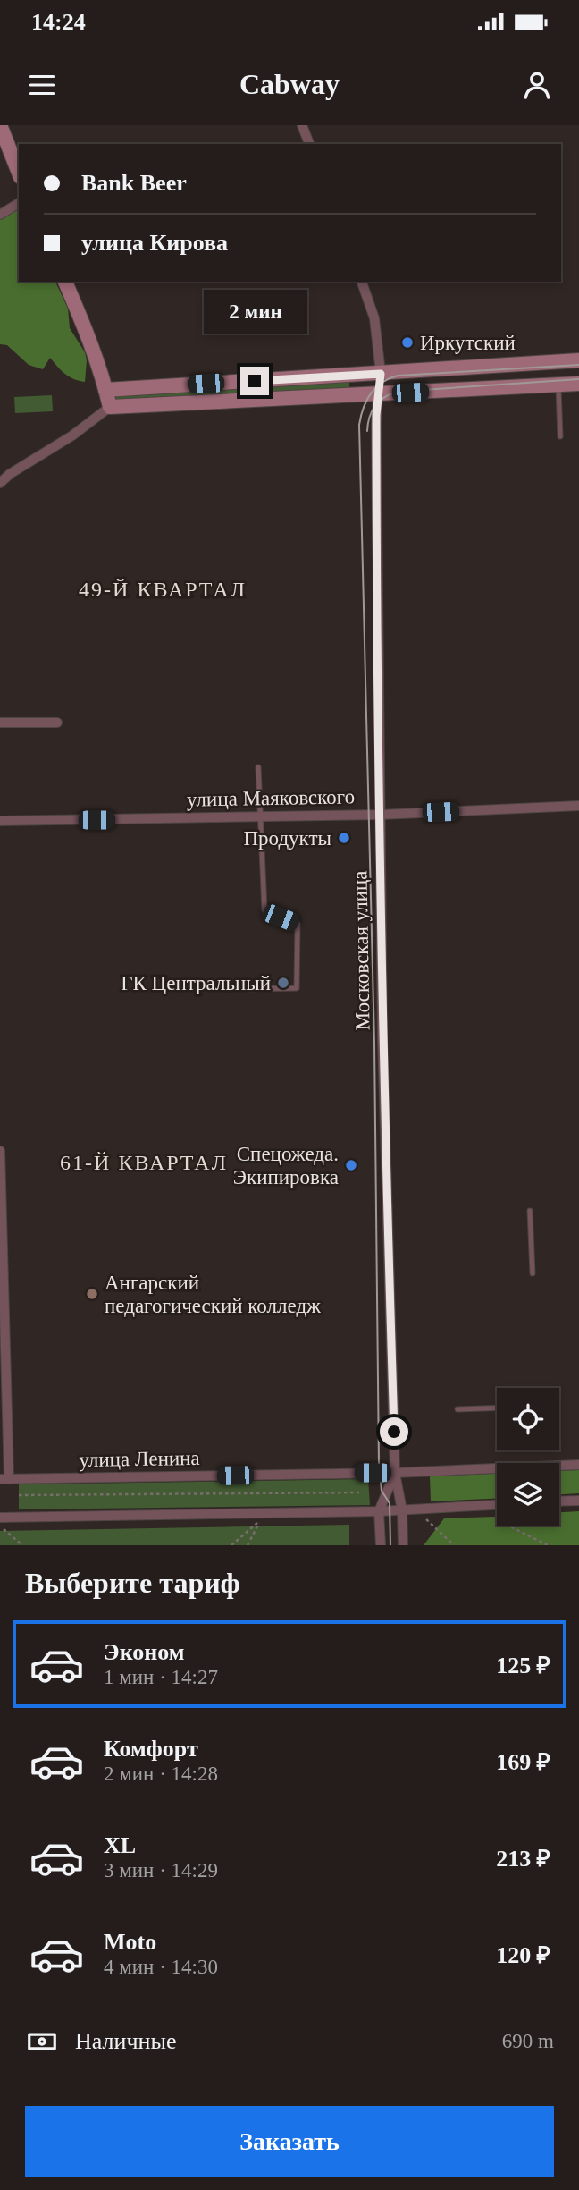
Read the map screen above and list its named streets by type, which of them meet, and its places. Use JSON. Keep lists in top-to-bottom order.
{
  "streets": {
    "street": ["улица Маяковского", "Московская улица", "улица Ленина"]
  },
  "crossings": [
    ["улица Маяковского", "Московская улица"],
    ["Московская улица", "улица Ленина"]
  ],
  "districts": ["49-Й КВАРТАЛ", "61-Й КВАРТАЛ"],
  "places": [
    "Иркутский",
    "Продукты",
    "ГК Центральный",
    "Спецожеда. Экипировка",
    "Ангарский педагогический колледж"
  ],
  "page": {
    "status": "14:24",
    "header": "Cabway",
    "banner": ["Bank Beer", "улица Кирова"],
    "bubble": "2 мин",
    "heading": "Выберите тариф",
    "list": [
      {
        "name": "Эконом",
        "note": "1 мин · 14:27",
        "value": "125 ₽"
      },
      {
        "name": "Комфорт",
        "note": "2 мин · 14:28",
        "value": "169 ₽"
      },
      {
        "name": "XL",
        "note": "3 мин · 14:29",
        "value": "213 ₽"
      },
      {
        "name": "Moto",
        "note": "4 мин · 14:30",
        "value": "120 ₽"
      }
    ],
    "pay": ["Наличные", "690 m"],
    "buttons": "Заказать"
  }
}
